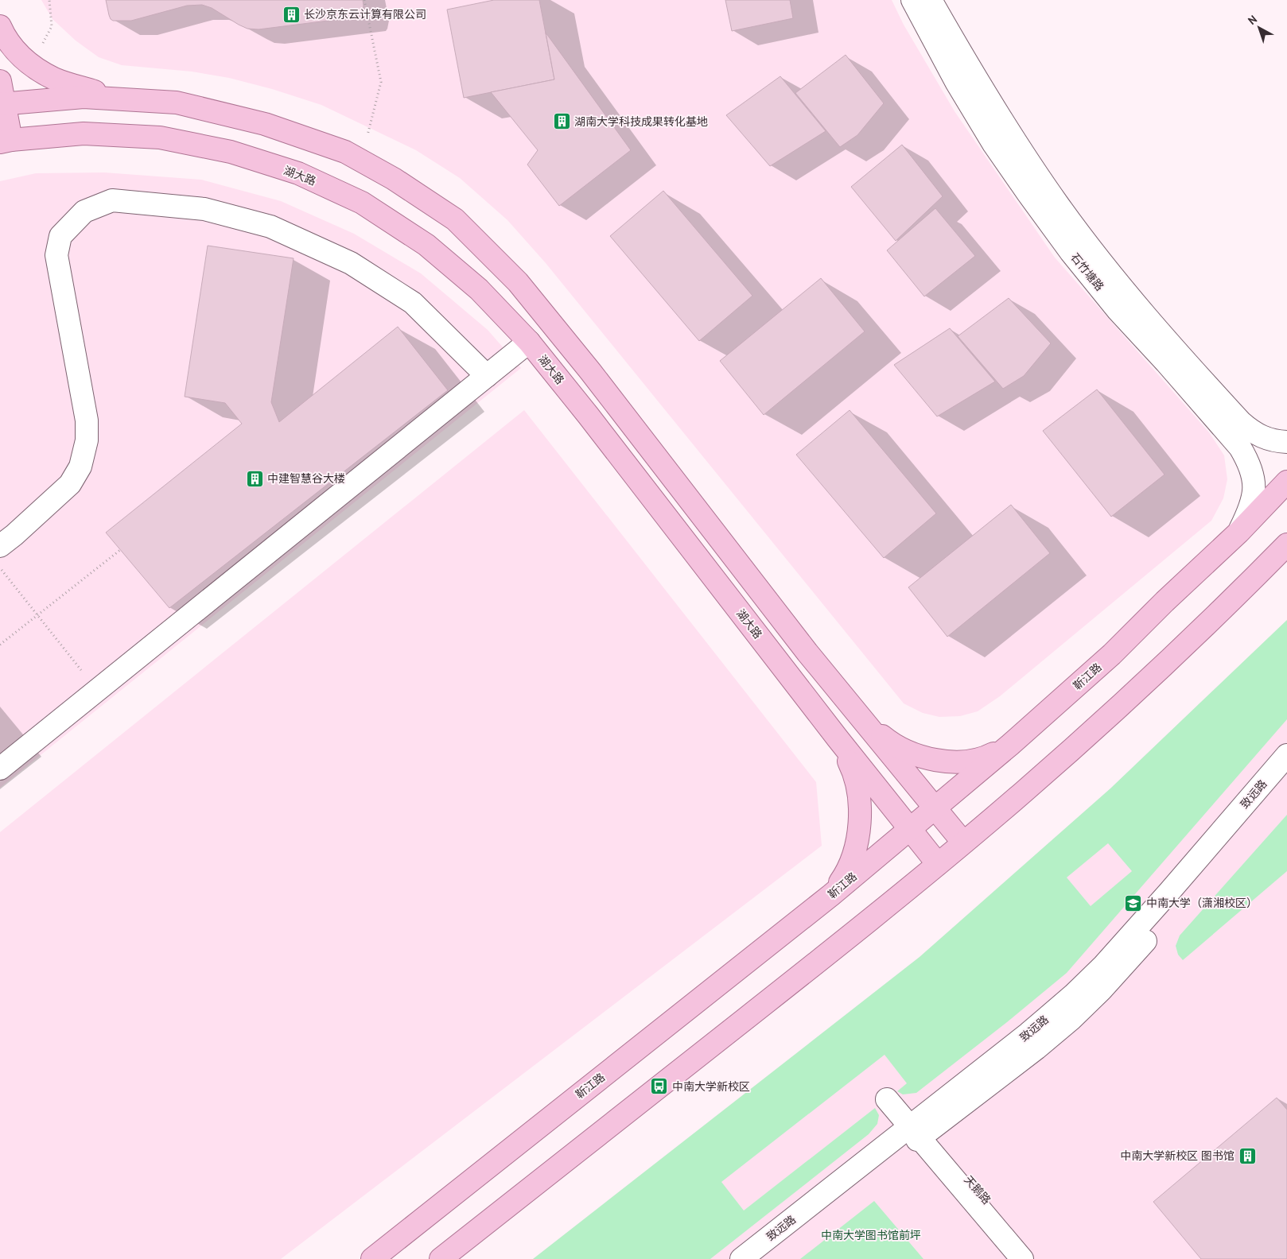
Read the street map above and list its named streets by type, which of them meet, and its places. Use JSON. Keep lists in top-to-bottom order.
{
  "streets": {
    "main road": ["湖大路", "靳江路"],
    "street": ["石竹塘路", "致远路", "天鹅路"]
  },
  "crossings": [
    ["湖大路", "靳江路"],
    ["石竹塘路", "靳江路"],
    ["致远路", "天鹅路"]
  ],
  "parks": ["中南大学图书馆前坪"],
  "places": {
    "building": [
      "长沙京东云计算有限公司",
      "湖南大学科技成果转化基地",
      "中建智慧谷大楼",
      "中南大学新校区 图书馆"
    ],
    "school or university": ["中南大学（潇湘校区）"],
    "bus stop": ["中南大学新校区"]
  },
  "north": "top left"
}
